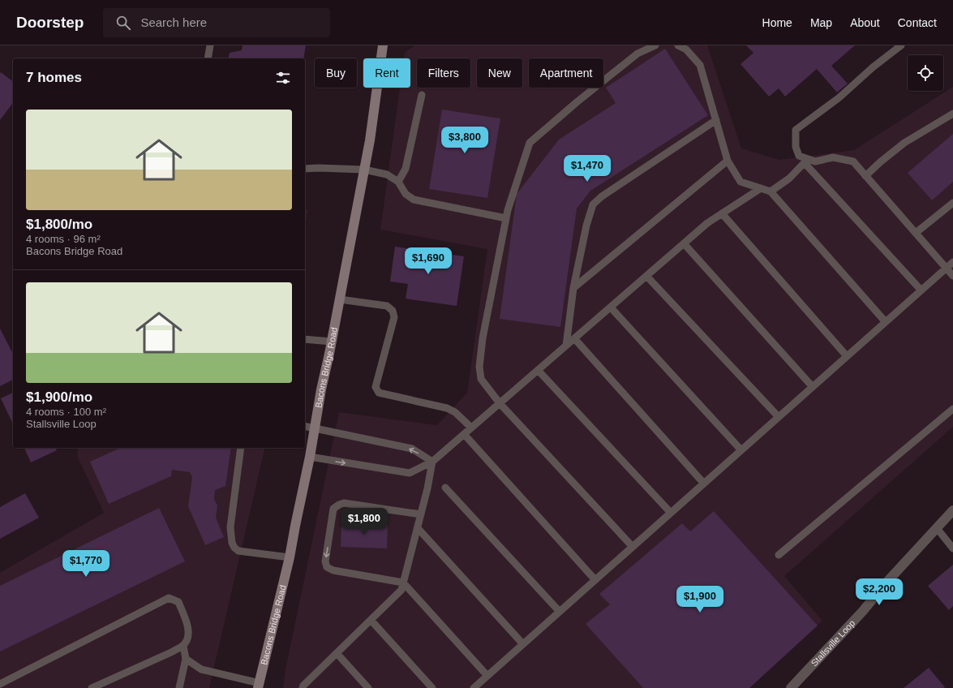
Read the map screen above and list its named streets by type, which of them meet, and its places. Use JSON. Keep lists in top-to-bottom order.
{
  "streets": {
    "main road": ["Bacons Bridge Road"],
    "street": ["Stallsville Loop"]
  },
  "page": {
    "header": "Doorstep",
    "search": "Search here",
    "nav": [
      "Home",
      "Map",
      "About",
      "Contact"
    ],
    "chip": [
      "Buy",
      "Rent",
      "Filters",
      "New",
      "Apartment"
    ],
    "heading": "7 homes",
    "list": [
      {
        "name": "$1,800/mo",
        "note": "4 rooms · 96 m² · Bacons Bridge Road"
      },
      {
        "name": "$1,900/mo",
        "note": "4 rooms · 100 m² · Stallsville Loop"
      }
    ],
    "price": [
      "$3,800",
      "$1,470",
      "$1,690",
      "$1,800",
      "$1,770",
      "$2,200",
      "$1,900"
    ]
  }
}
